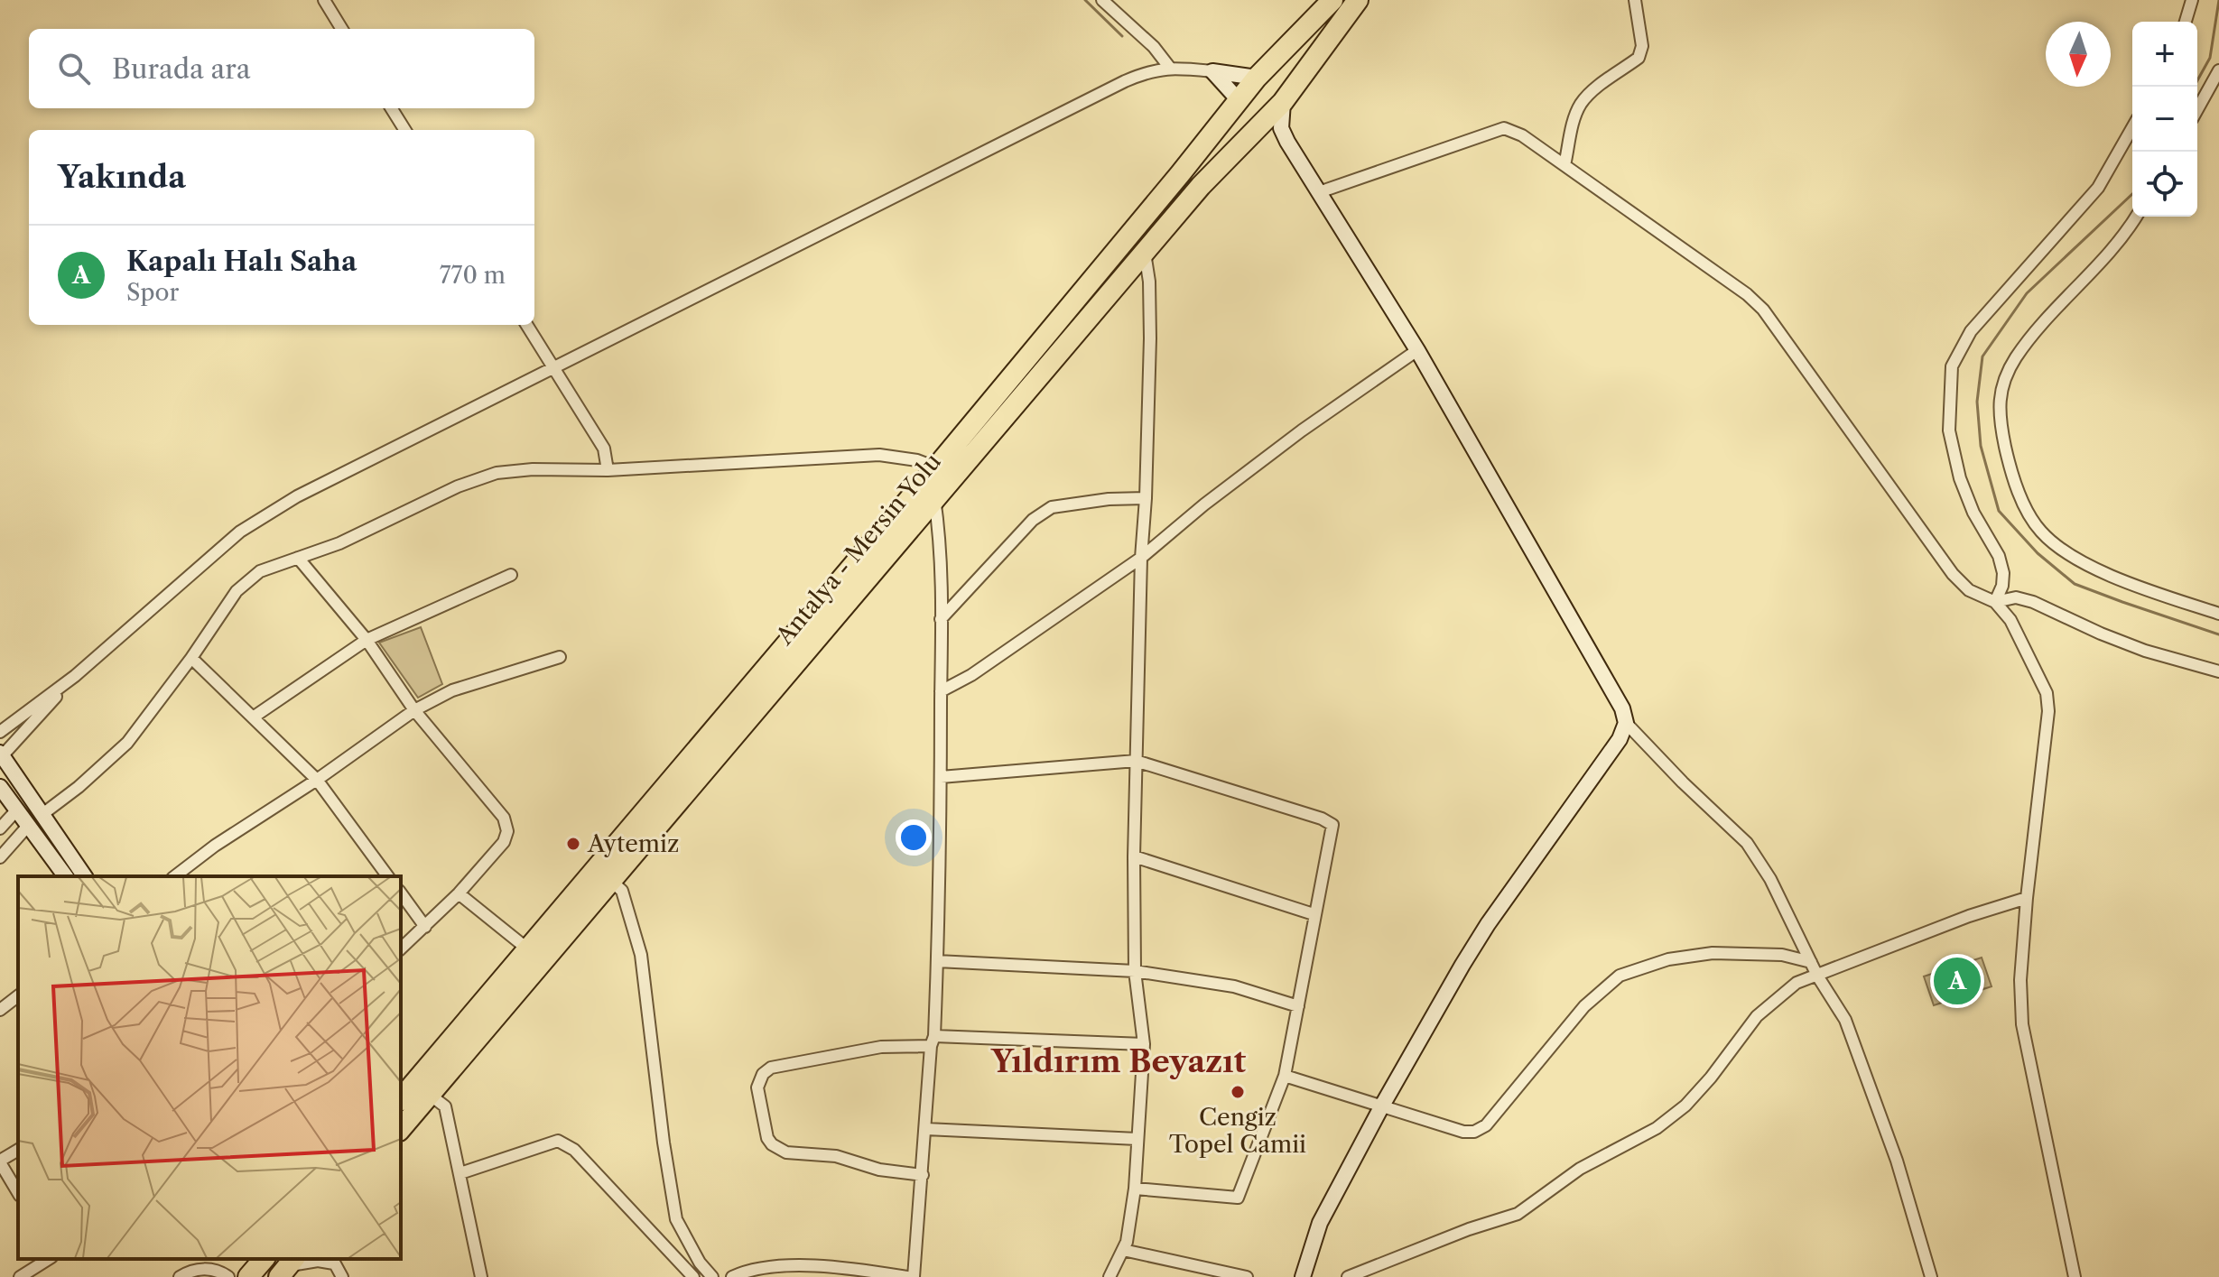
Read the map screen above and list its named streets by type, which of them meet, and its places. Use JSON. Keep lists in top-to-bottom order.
{
  "streets": {
    "highway": ["Antalya - Mersin Yolu"]
  },
  "districts": ["Yıldırım Beyazıt"],
  "places": ["Aytemiz", "Cengiz Topel Camii"],
  "north": "bottom",
  "page": {
    "map_buttons": ["+", "−"],
    "search": "Burada ara",
    "heading": "Yakında",
    "list": [
      {
        "mark": "A",
        "name": "Kapalı Halı Saha",
        "note": "Spor",
        "value": "770 m"
      }
    ],
    "pins": "A"
  }
}
